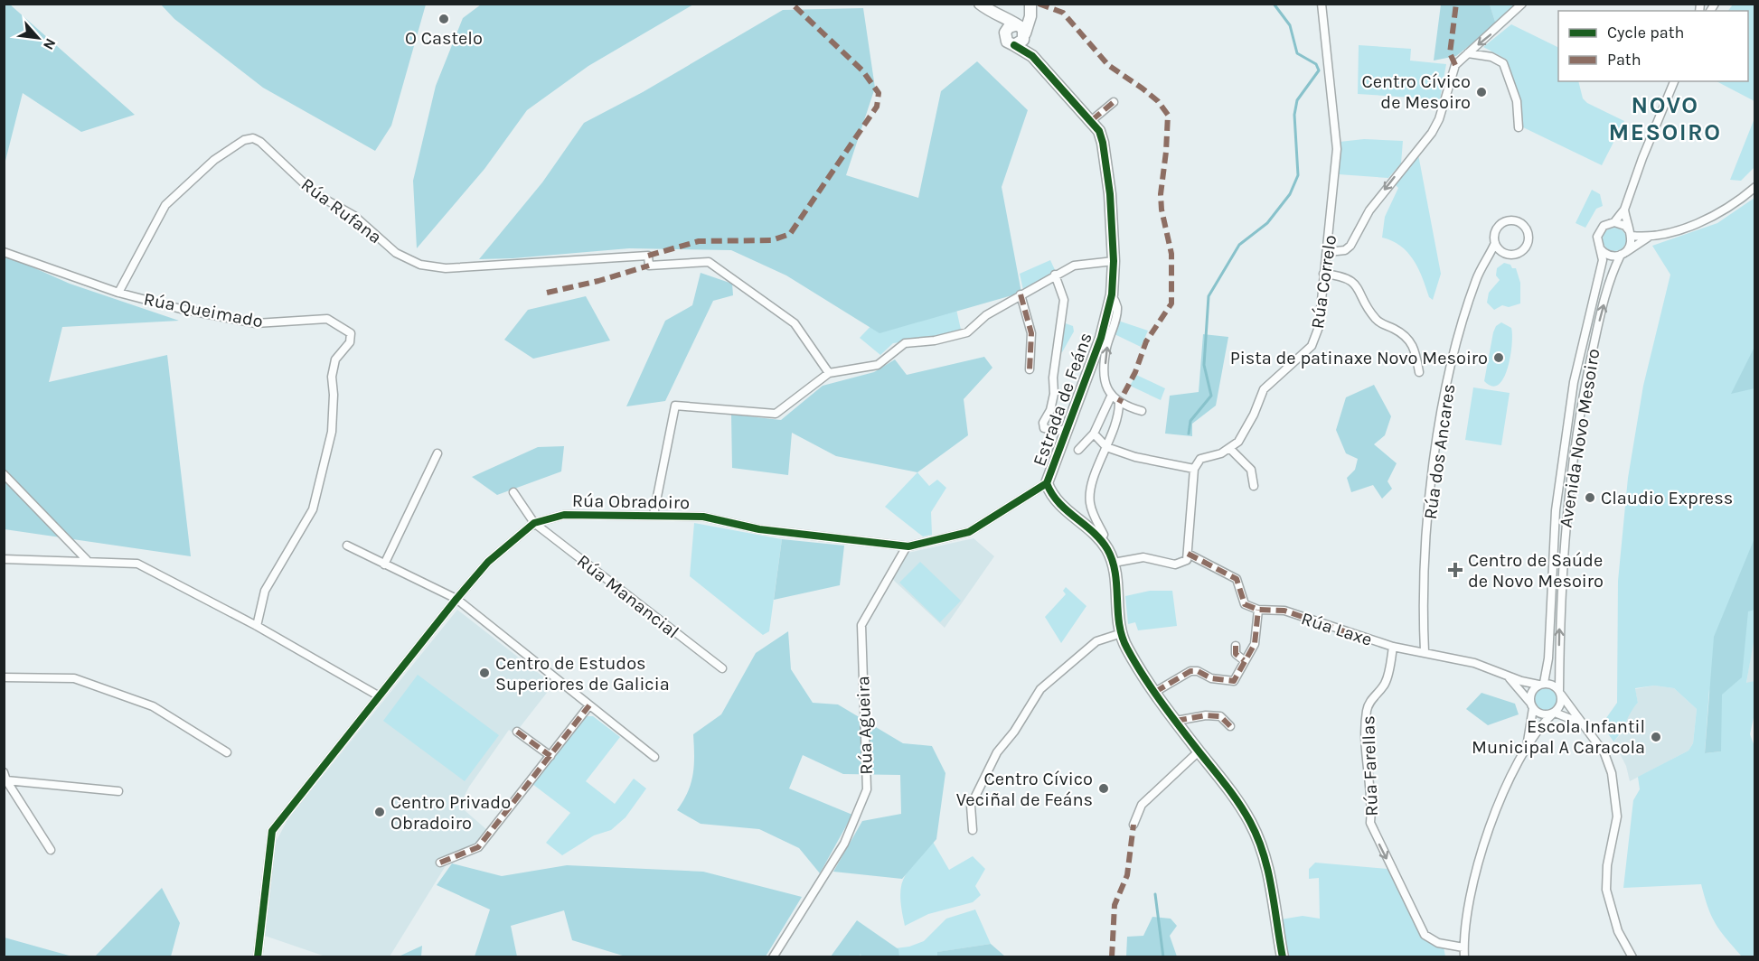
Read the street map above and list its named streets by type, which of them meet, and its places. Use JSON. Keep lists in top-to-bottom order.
{
  "streets": {
    "street": [
      "Rúa Rufana",
      "Rúa Correlo",
      "Rúa Queimado",
      "Estrada de Feáns",
      "Avenida Novo Mesoiro",
      "Rúa dos Ancares",
      "Rúa Obradoiro",
      "Rúa Manancial",
      "Rúa Laxe",
      "Rúa Agueira",
      "Rúa Farellas"
    ]
  },
  "crossings": [
    ["Rúa Rufana", "Rúa Queimado"],
    ["Estrada de Feáns", "Rúa Obradoiro"],
    ["Avenida Novo Mesoiro", "Rúa Laxe"],
    ["Rúa dos Ancares", "Rúa Laxe"],
    ["Rúa Obradoiro", "Rúa Manancial"],
    ["Rúa Obradoiro", "Rúa Agueira"],
    ["Rúa Laxe", "Rúa Farellas"]
  ],
  "one_way": ["Rúa Farellas"],
  "districts": ["NOVO MESOIRO"],
  "places": {
    "other": [
      "O Castelo",
      "Centro Cívico de Mesoiro",
      "Pista de patinaxe Novo Mesoiro",
      "Claudio Express",
      "Centro de Estudos Superiores de Galicia",
      "Escola Infantil Municipal A Caracola",
      "Centro Cívico Veciñal de Feáns",
      "Centro Privado Obradoiro"
    ],
    "health": ["Centro de Saúde de Novo Mesoiro"]
  },
  "legend": ["Cycle path", "Path"],
  "north": "bottom right"
}
